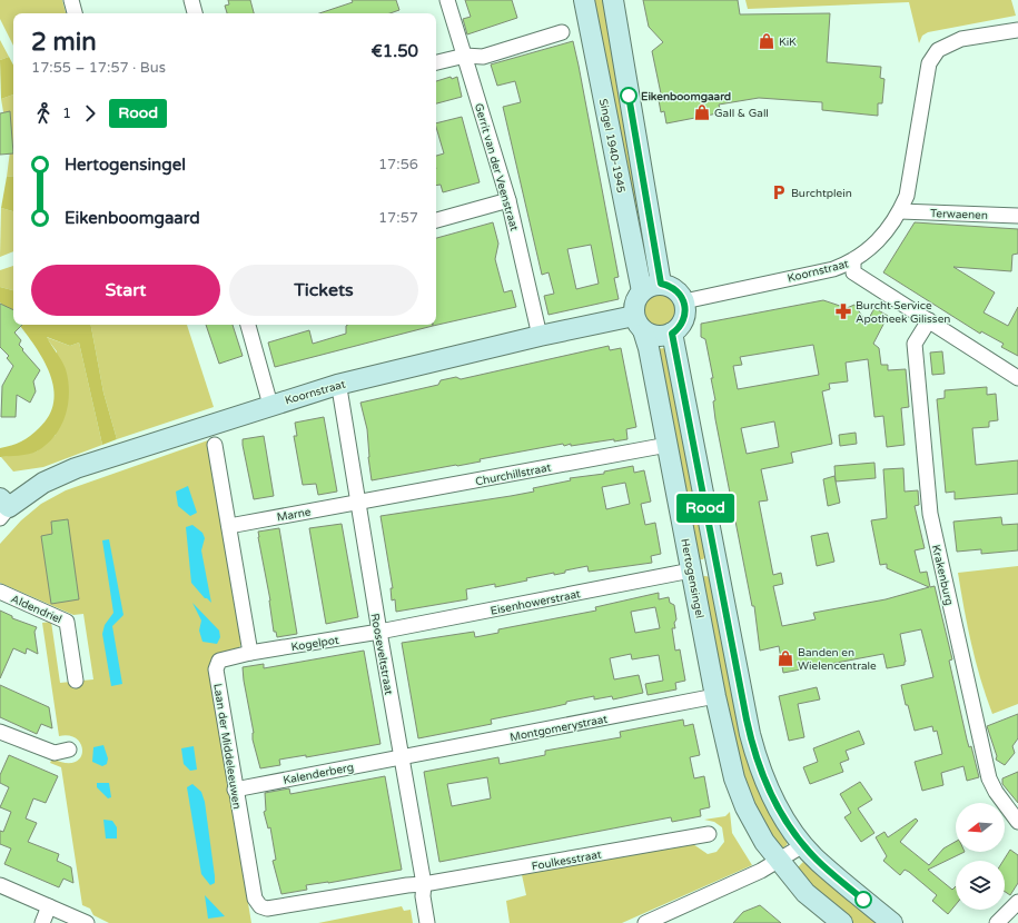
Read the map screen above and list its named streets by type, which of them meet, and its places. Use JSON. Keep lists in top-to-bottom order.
{
  "streets": {
    "main road": ["Singel 1940-1945", "Koornstraat", "Hertogensingel"],
    "street": [
      "Gerrit van der Veenstraat",
      "Terwaenen",
      "Churchillstraat",
      "Marne",
      "Krakenburg",
      "Eisenhowerstraat",
      "Aldendriel",
      "Kogelpot",
      "Rooseveltstraat",
      "Montgomerystraat",
      "Laan der Middeleeuwen",
      "Kalenderberg",
      "Foulkesstraat"
    ]
  },
  "crossings": [
    ["Singel 1940-1945", "Koornstraat"],
    ["Singel 1940-1945", "Hertogensingel"],
    ["Gerrit van der Veenstraat", "Koornstraat"],
    ["Koornstraat", "Krakenburg"],
    ["Koornstraat", "Hertogensingel"],
    ["Koornstraat", "Rooseveltstraat"],
    ["Churchillstraat", "Marne"],
    ["Churchillstraat", "Hertogensingel"],
    ["Churchillstraat", "Rooseveltstraat"],
    ["Marne", "Rooseveltstraat"],
    ["Hertogensingel", "Eisenhowerstraat"],
    ["Hertogensingel", "Montgomerystraat"],
    ["Eisenhowerstraat", "Kogelpot"],
    ["Eisenhowerstraat", "Rooseveltstraat"],
    ["Kogelpot", "Rooseveltstraat"],
    ["Kogelpot", "Laan der Middeleeuwen"],
    ["Rooseveltstraat", "Montgomerystraat"],
    ["Rooseveltstraat", "Laan der Middeleeuwen"],
    ["Rooseveltstraat", "Kalenderberg"],
    ["Rooseveltstraat", "Foulkesstraat"],
    ["Montgomerystraat", "Kalenderberg"],
    ["Laan der Middeleeuwen", "Kalenderberg"],
    ["Laan der Middeleeuwen", "Foulkesstraat"]
  ],
  "places": {
    "shop": ["KiK", "Gall & Gall", "Banden en Wielencentrale"],
    "other": ["Eikenboomgaard"],
    "parking": ["Burchtplein"],
    "pharmacy": ["Burcht Service Apotheek Gilissen"]
  },
  "lines": ["bus line Rood"],
  "north": "left",
  "page": {
    "on_map": "Rood",
    "heading": ["2 min", "17:55 – 17:57 · Bus", "€1.50"],
    "legs": ["1", "Rood"],
    "list": [
      {
        "name": "Hertogensingel",
        "value": "17:56"
      },
      {
        "name": "Eikenboomgaard",
        "value": "17:57"
      }
    ],
    "buttons": ["Start", "Tickets"]
  }
}
